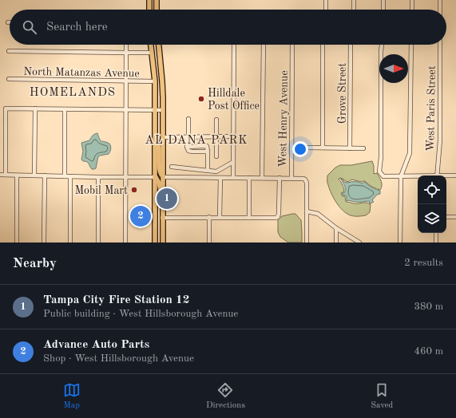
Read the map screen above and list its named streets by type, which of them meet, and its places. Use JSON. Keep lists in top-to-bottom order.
{
  "streets": {
    "street": [
      "North Matanzas Avenue",
      "Grove Street",
      "West Paris Street",
      "West Henry Avenue"
    ]
  },
  "districts": ["HOMELANDS", "AL DANA PARK"],
  "places": ["Hilldale Post Office", "Mobil Mart"],
  "north": "right",
  "page": {
    "search": "Search here",
    "pins": ["1", "2"],
    "heading": ["Nearby", "2 results"],
    "list": [
      {
        "mark": "1",
        "name": "Tampa City Fire Station 12",
        "note": "Public building · West Hillsborough Avenue",
        "value": "380 m"
      },
      {
        "mark": "2",
        "name": "Advance Auto Parts",
        "note": "Shop · West Hillsborough Avenue",
        "value": "460 m"
      }
    ],
    "nav": ["Map", "Directions", "Saved"]
  }
}
